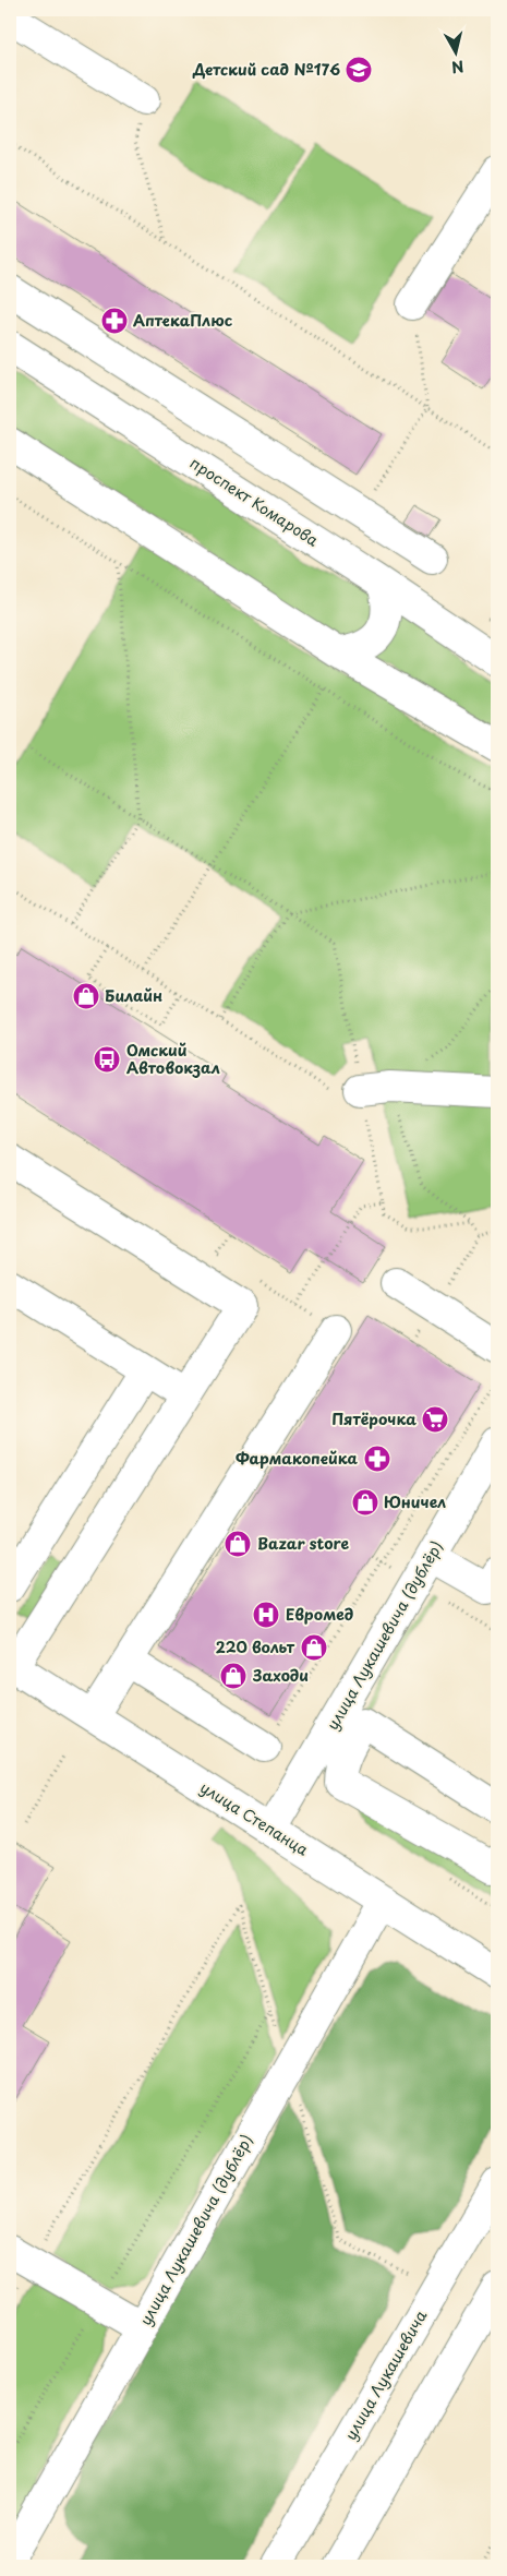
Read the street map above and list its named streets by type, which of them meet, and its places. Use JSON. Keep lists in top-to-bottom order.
{
  "streets": {
    "street": [
      "проспект Комарова",
      "улица Лукашевича (дублёр)",
      "улица Степанца",
      "улица Лукашевича"
    ]
  },
  "crossings": [
    ["улица Лукашевича (дублёр)", "улица Степанца"]
  ],
  "places": {
    "school or university": ["Детский сад №176"],
    "pharmacy": ["АптекаПлюс", "Фармакопейка"],
    "shop": [
      "Билайн",
      "Юничел",
      "Bazar store",
      "220 вольт",
      "Заходи"
    ],
    "bus stop": ["Омский Автовокзал"],
    "supermarket": ["Пятёрочка"],
    "hospital": ["Евромед"]
  },
  "north": "bottom"
}
